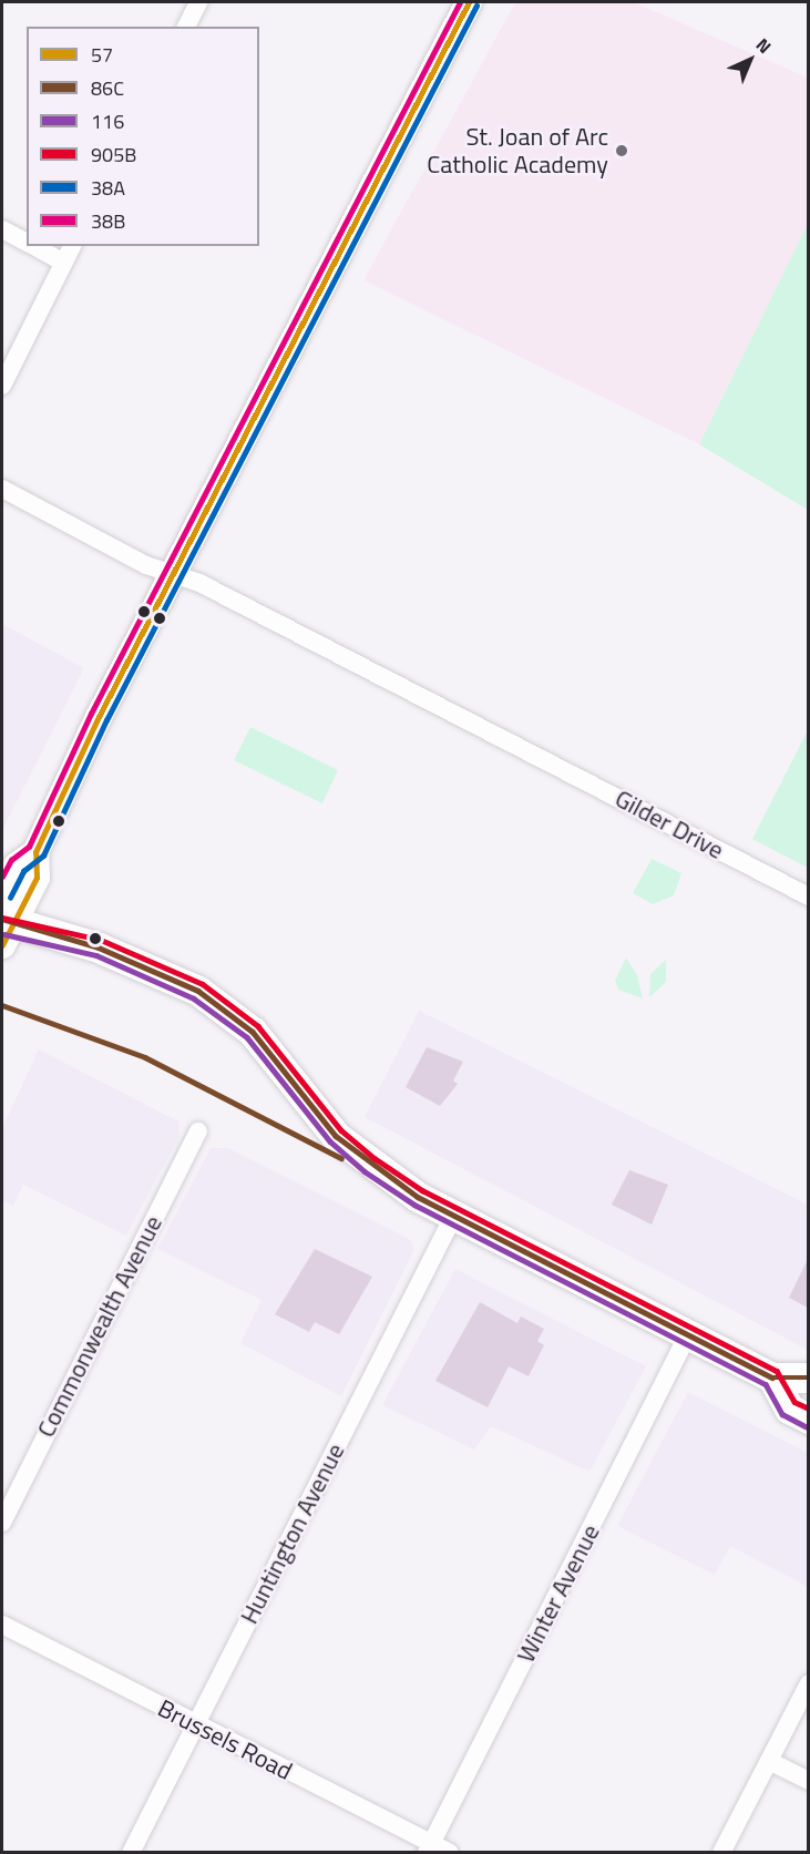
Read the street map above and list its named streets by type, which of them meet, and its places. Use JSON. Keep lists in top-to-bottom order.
{
  "streets": {
    "street": [
      "Gilder Drive",
      "Commonwealth Avenue",
      "Huntington Avenue",
      "Winter Avenue",
      "Brussels Road"
    ]
  },
  "crossings": [
    ["Huntington Avenue", "Brussels Road"],
    ["Winter Avenue", "Brussels Road"]
  ],
  "places": ["St. Joan of Arc Catholic Academy"],
  "lines": [
    "transit line 57",
    "transit line 38B",
    "transit line 38A",
    "transit line 905B",
    "transit line 86C",
    "transit line 116"
  ],
  "legend": [
    "57",
    "86C",
    "116",
    "905B",
    "38A",
    "38B"
  ],
  "north": "top right"
}
